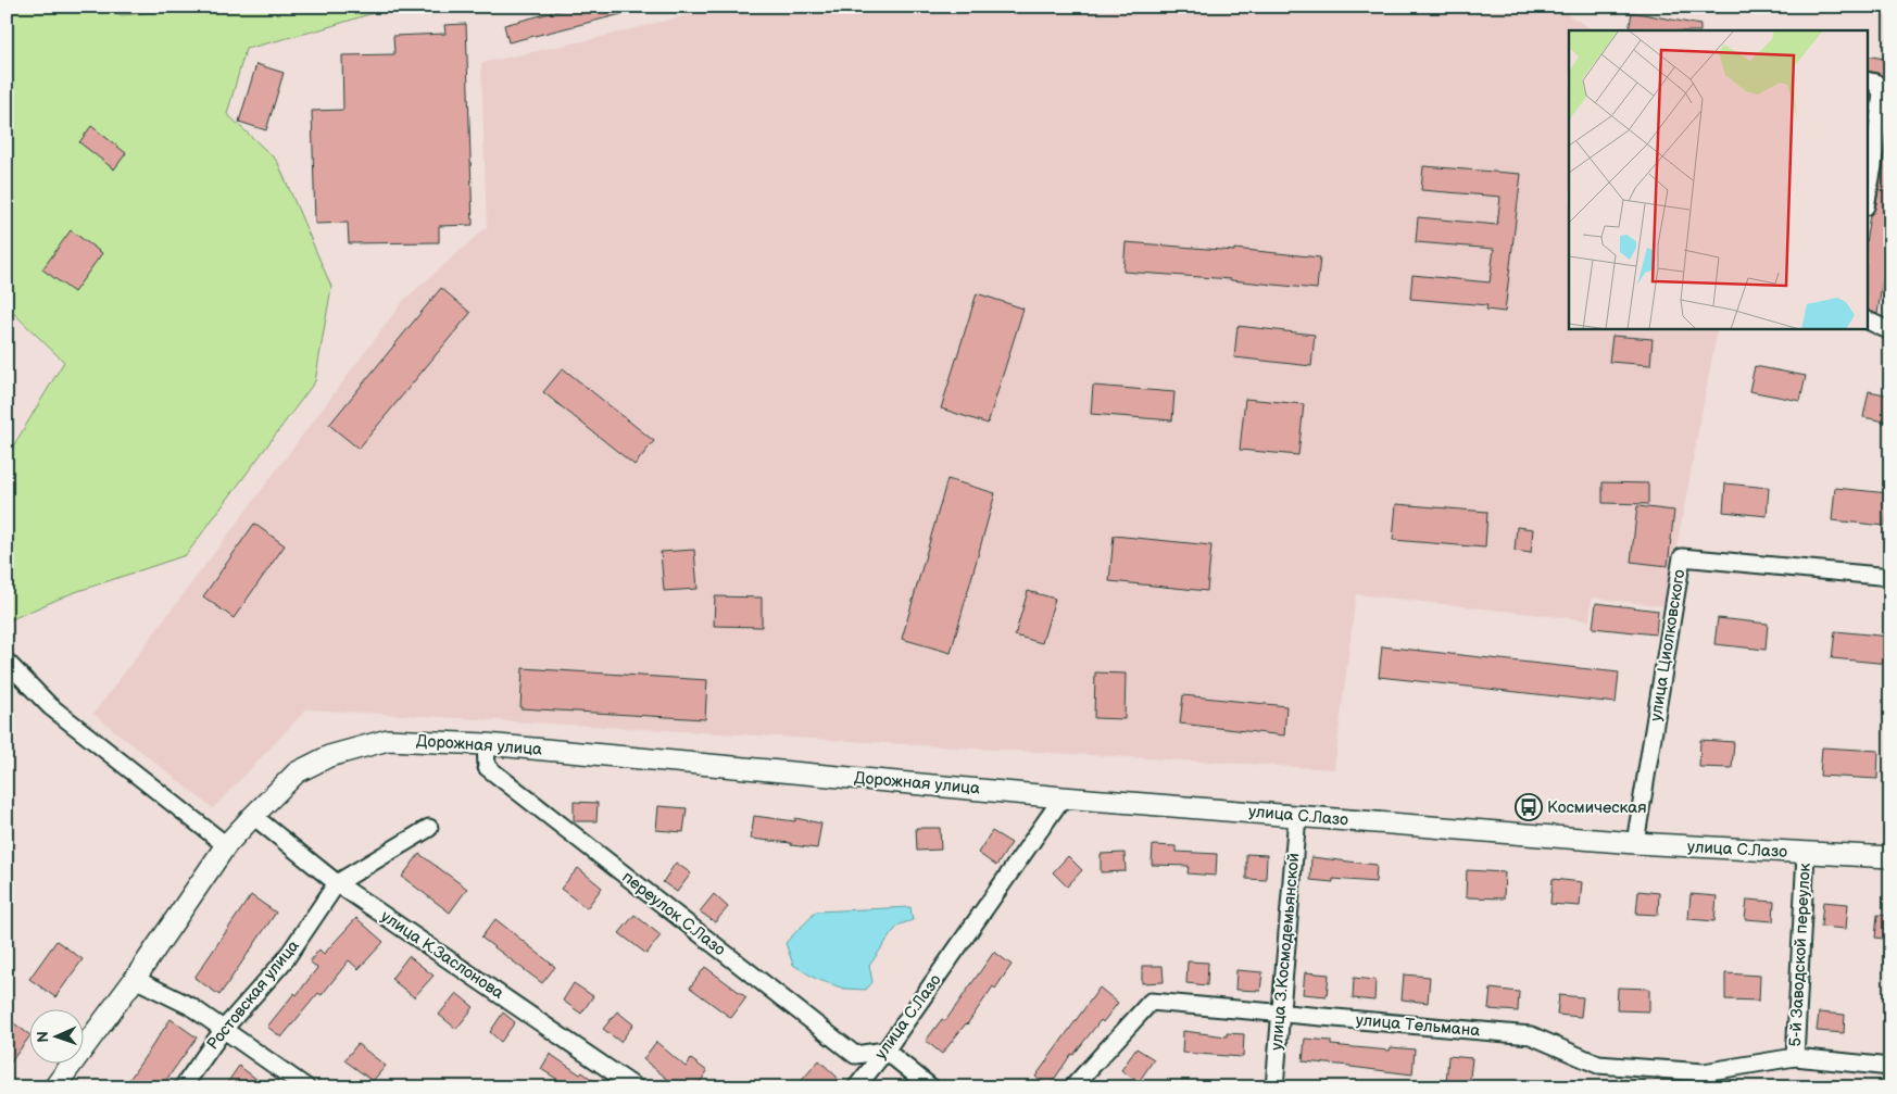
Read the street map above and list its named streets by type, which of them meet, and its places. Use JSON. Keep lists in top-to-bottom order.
{
  "streets": {
    "street": [
      "улица Циолковского",
      "Дорожная улица",
      "улица С.Лазо",
      "переулок С.Лазо",
      "улица З.Космодемьянской",
      "улица К.Заслонова",
      "5-й Заводской переулок",
      "Ростовская улица",
      "улица Тельмана"
    ]
  },
  "crossings": [
    ["улица Циолковского", "улица С.Лазо"],
    ["Дорожная улица", "улица С.Лазо"],
    ["Дорожная улица", "переулок С.Лазо"],
    ["Дорожная улица", "улица К.Заслонова"],
    ["улица С.Лазо", "переулок С.Лазо"],
    ["улица С.Лазо", "улица З.Космодемьянской"],
    ["улица С.Лазо", "5-й Заводской переулок"],
    ["улица З.Космодемьянской", "улица Тельмана"],
    ["улица К.Заслонова", "Ростовская улица"],
    ["5-й Заводской переулок", "улица Тельмана"]
  ],
  "places": {
    "bus stop": ["Космическая"]
  },
  "north": "left"
}
